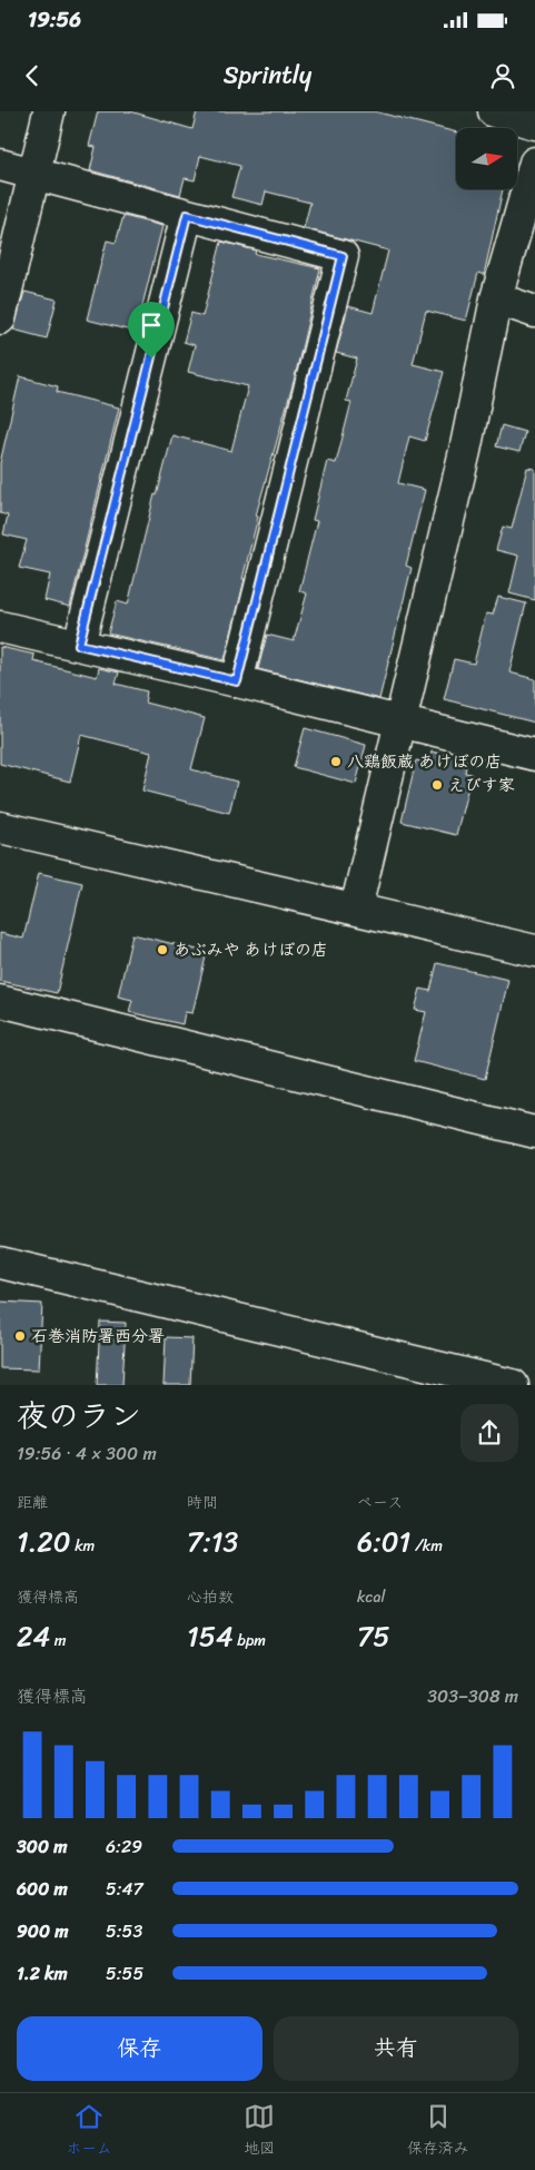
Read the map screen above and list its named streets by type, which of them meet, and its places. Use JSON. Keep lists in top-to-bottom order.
{
  "places": [
    "八鶏飯蔵 あけぼの店",
    "えびす家",
    "あぶみや あけぼの店",
    "石巻消防署西分署"
  ],
  "north": "right",
  "page": {
    "status": "19:56",
    "header": "Sprintly",
    "heading": ["夜のラン", "19:56 · 4 × 300 m"],
    "stats": [
      ["距離", "1.20 km"],
      ["時間", "7:13"],
      ["ペース", "6:01 /km"],
      ["獲得標高", "24 m"],
      ["心拍数", "154 bpm"],
      ["kcal", "75"]
    ],
    "chart": ["獲得標高", "303–308 m"],
    "list": [
      {
        "name": "300 m",
        "note": "6:29"
      },
      {
        "name": "600 m",
        "note": "5:47"
      },
      {
        "name": "900 m",
        "note": "5:53"
      },
      {
        "name": "1.2 km",
        "note": "5:55"
      }
    ],
    "buttons": ["保存", "共有"],
    "tabs": ["ホーム", "地図", "保存済み"]
  }
}
